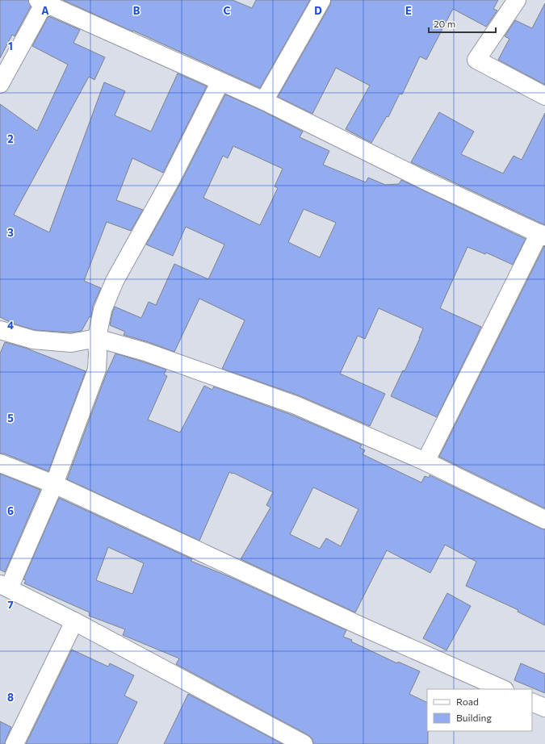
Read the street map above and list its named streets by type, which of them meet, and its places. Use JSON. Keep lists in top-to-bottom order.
{
  "legend": ["Road", "Building"],
  "scale_bar": "20 m",
  "grid": {
    "columns": [
      "A",
      "B",
      "C",
      "D",
      "E"
    ],
    "rows": [
      "1",
      "2",
      "3",
      "4",
      "5",
      "6",
      "7",
      "8"
    ]
  }
}
